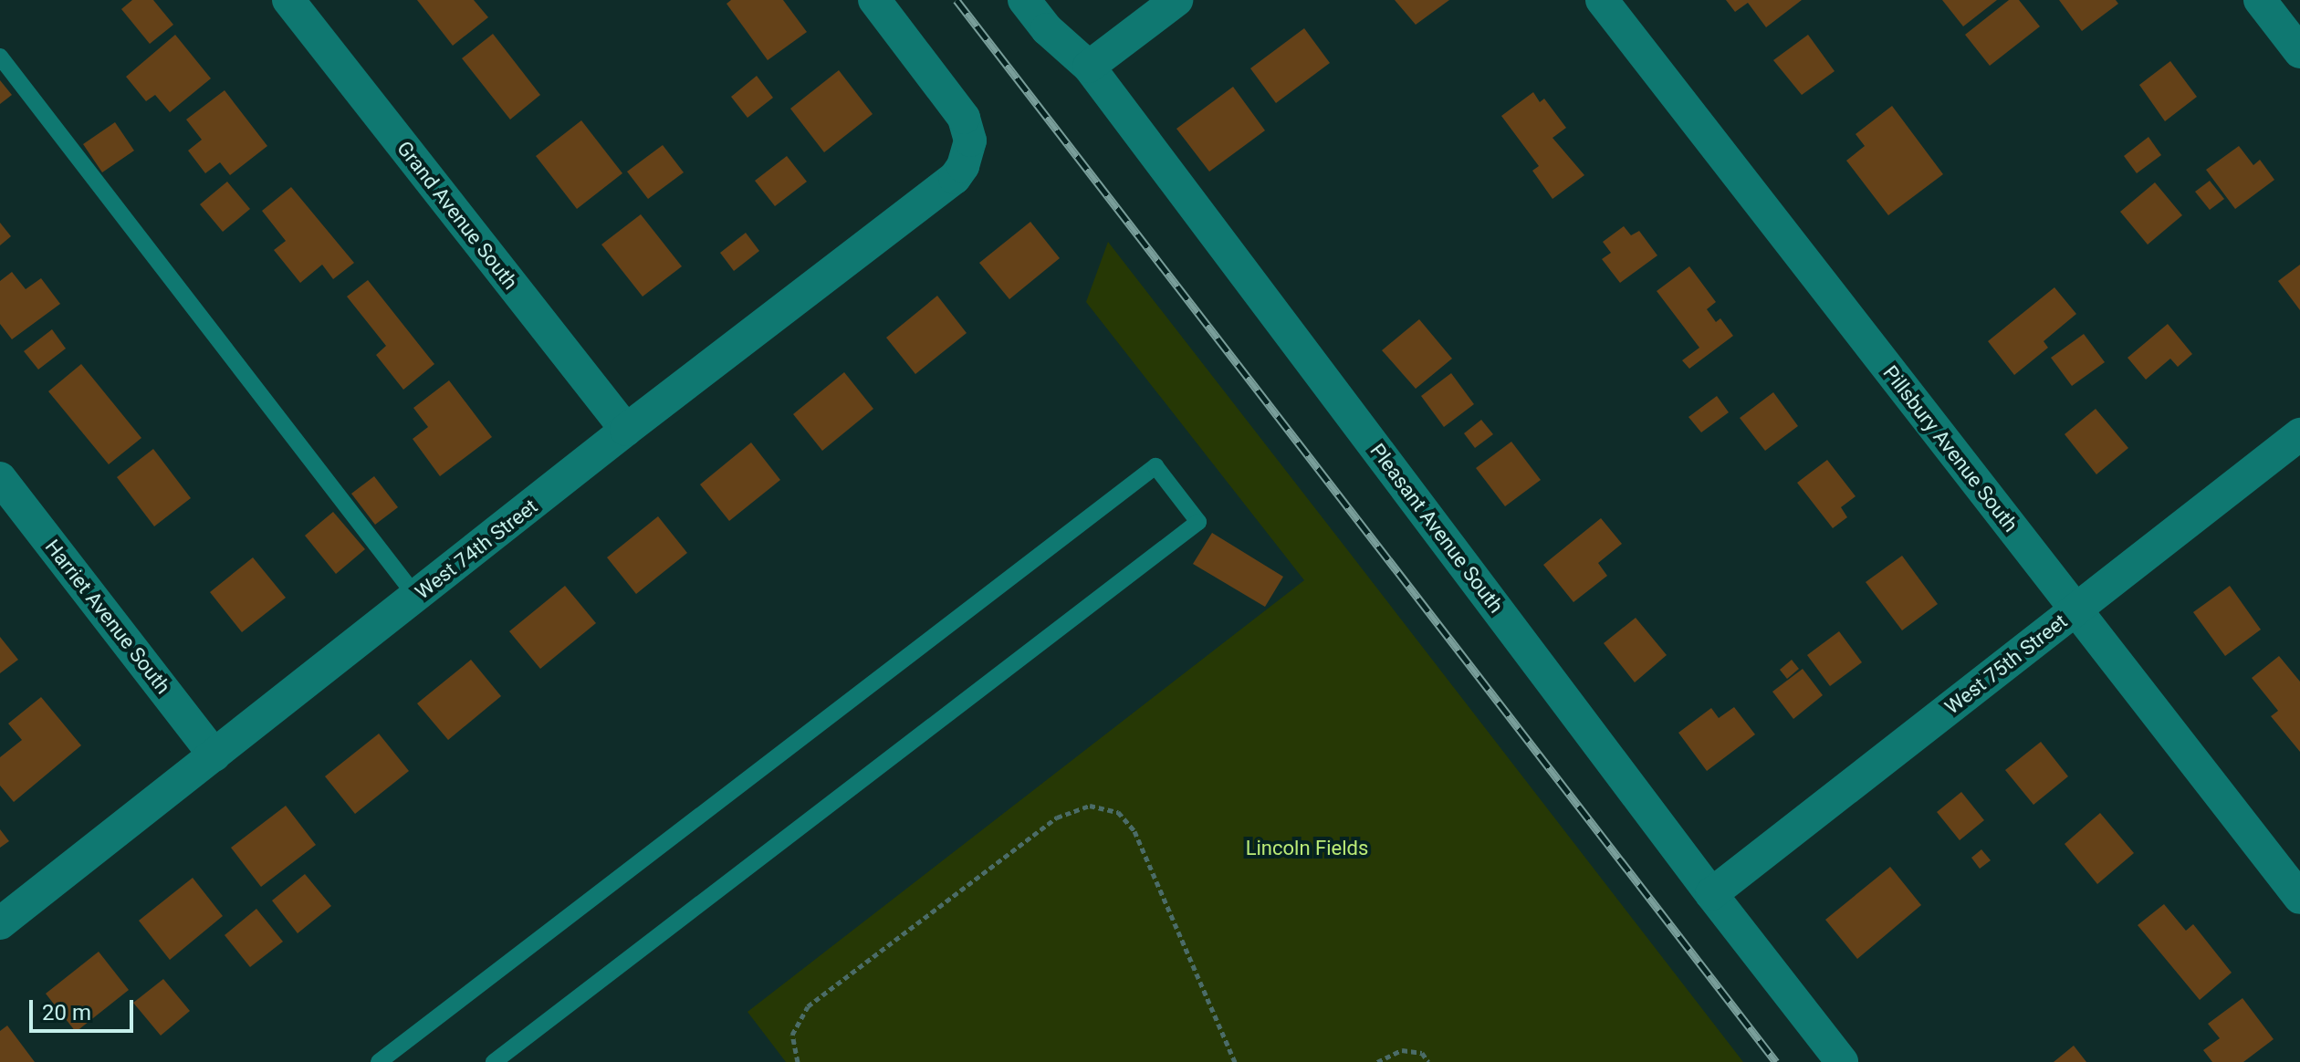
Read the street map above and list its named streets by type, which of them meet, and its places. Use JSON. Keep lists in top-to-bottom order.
{
  "streets": {
    "street": [
      "Grand Avenue South",
      "Pillsbury Avenue South",
      "Pleasant Avenue South",
      "West 74th Street",
      "Harriet Avenue South",
      "West 75th Street"
    ]
  },
  "crossings": [
    ["Grand Avenue South", "West 74th Street"],
    ["Pillsbury Avenue South", "West 75th Street"],
    ["Pleasant Avenue South", "West 75th Street"],
    ["West 74th Street", "Harriet Avenue South"]
  ],
  "parks": ["Lincoln Fields"],
  "scale_bar": "20 m"
}
